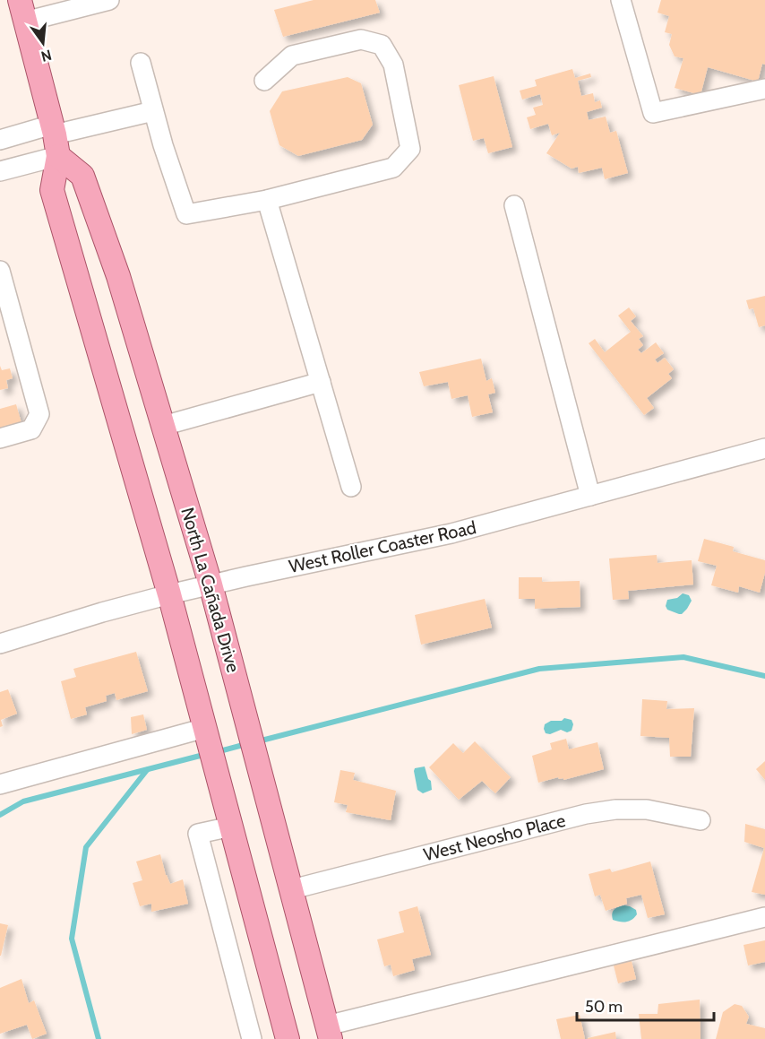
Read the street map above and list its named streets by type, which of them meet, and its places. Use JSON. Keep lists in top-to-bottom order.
{
  "streets": {
    "main road": ["North La Cañada Drive"],
    "street": ["West Roller Coaster Road", "West Neosho Place"]
  },
  "crossings": [
    ["West Roller Coaster Road", "North La Cañada Drive"],
    ["North La Cañada Drive", "West Neosho Place"]
  ],
  "scale_bar": "50 m",
  "north": "bottom"
}
